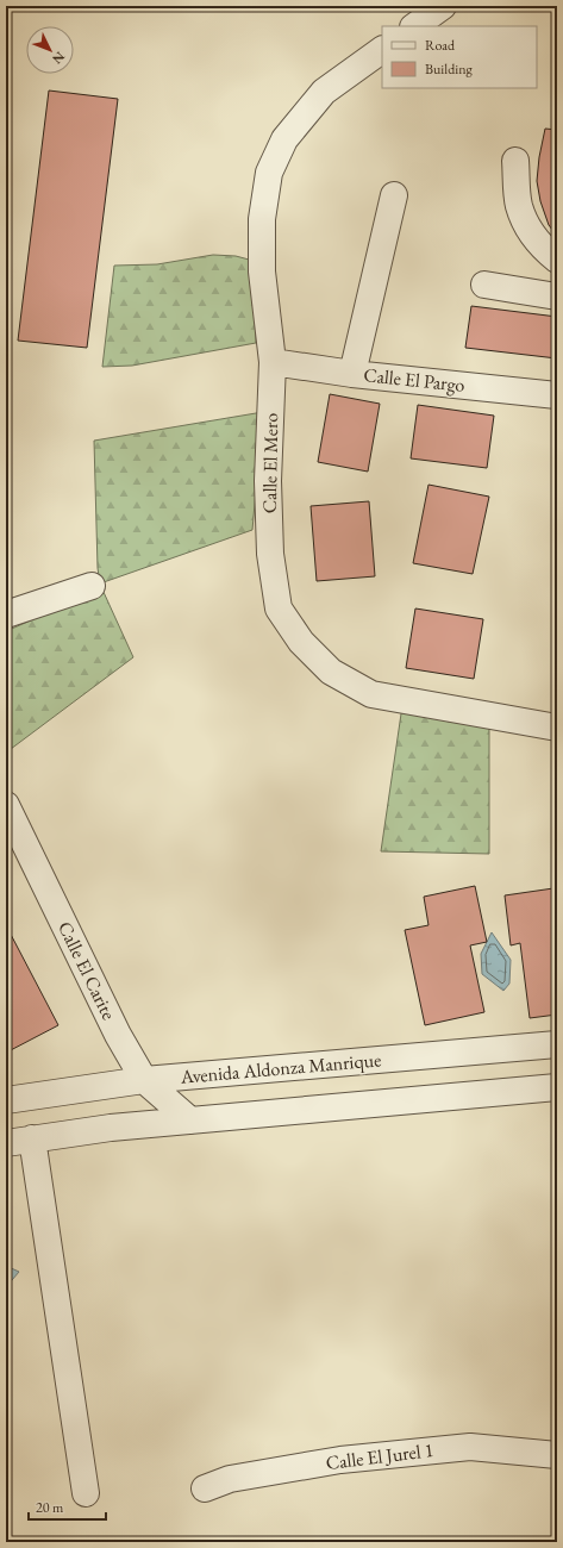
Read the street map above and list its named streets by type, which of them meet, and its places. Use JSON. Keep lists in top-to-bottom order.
{
  "streets": {
    "street": [
      "Calle El Pargo",
      "Calle El Mero",
      "Calle El Carite",
      "Avenida Aldonza Manrique",
      "Calle El Jurel 1"
    ]
  },
  "crossings": [
    ["Calle El Pargo", "Calle El Mero"],
    ["Calle El Carite", "Avenida Aldonza Manrique"]
  ],
  "legend": ["Road", "Building"],
  "scale_bar": "20 m",
  "north": "bottom right"
}
